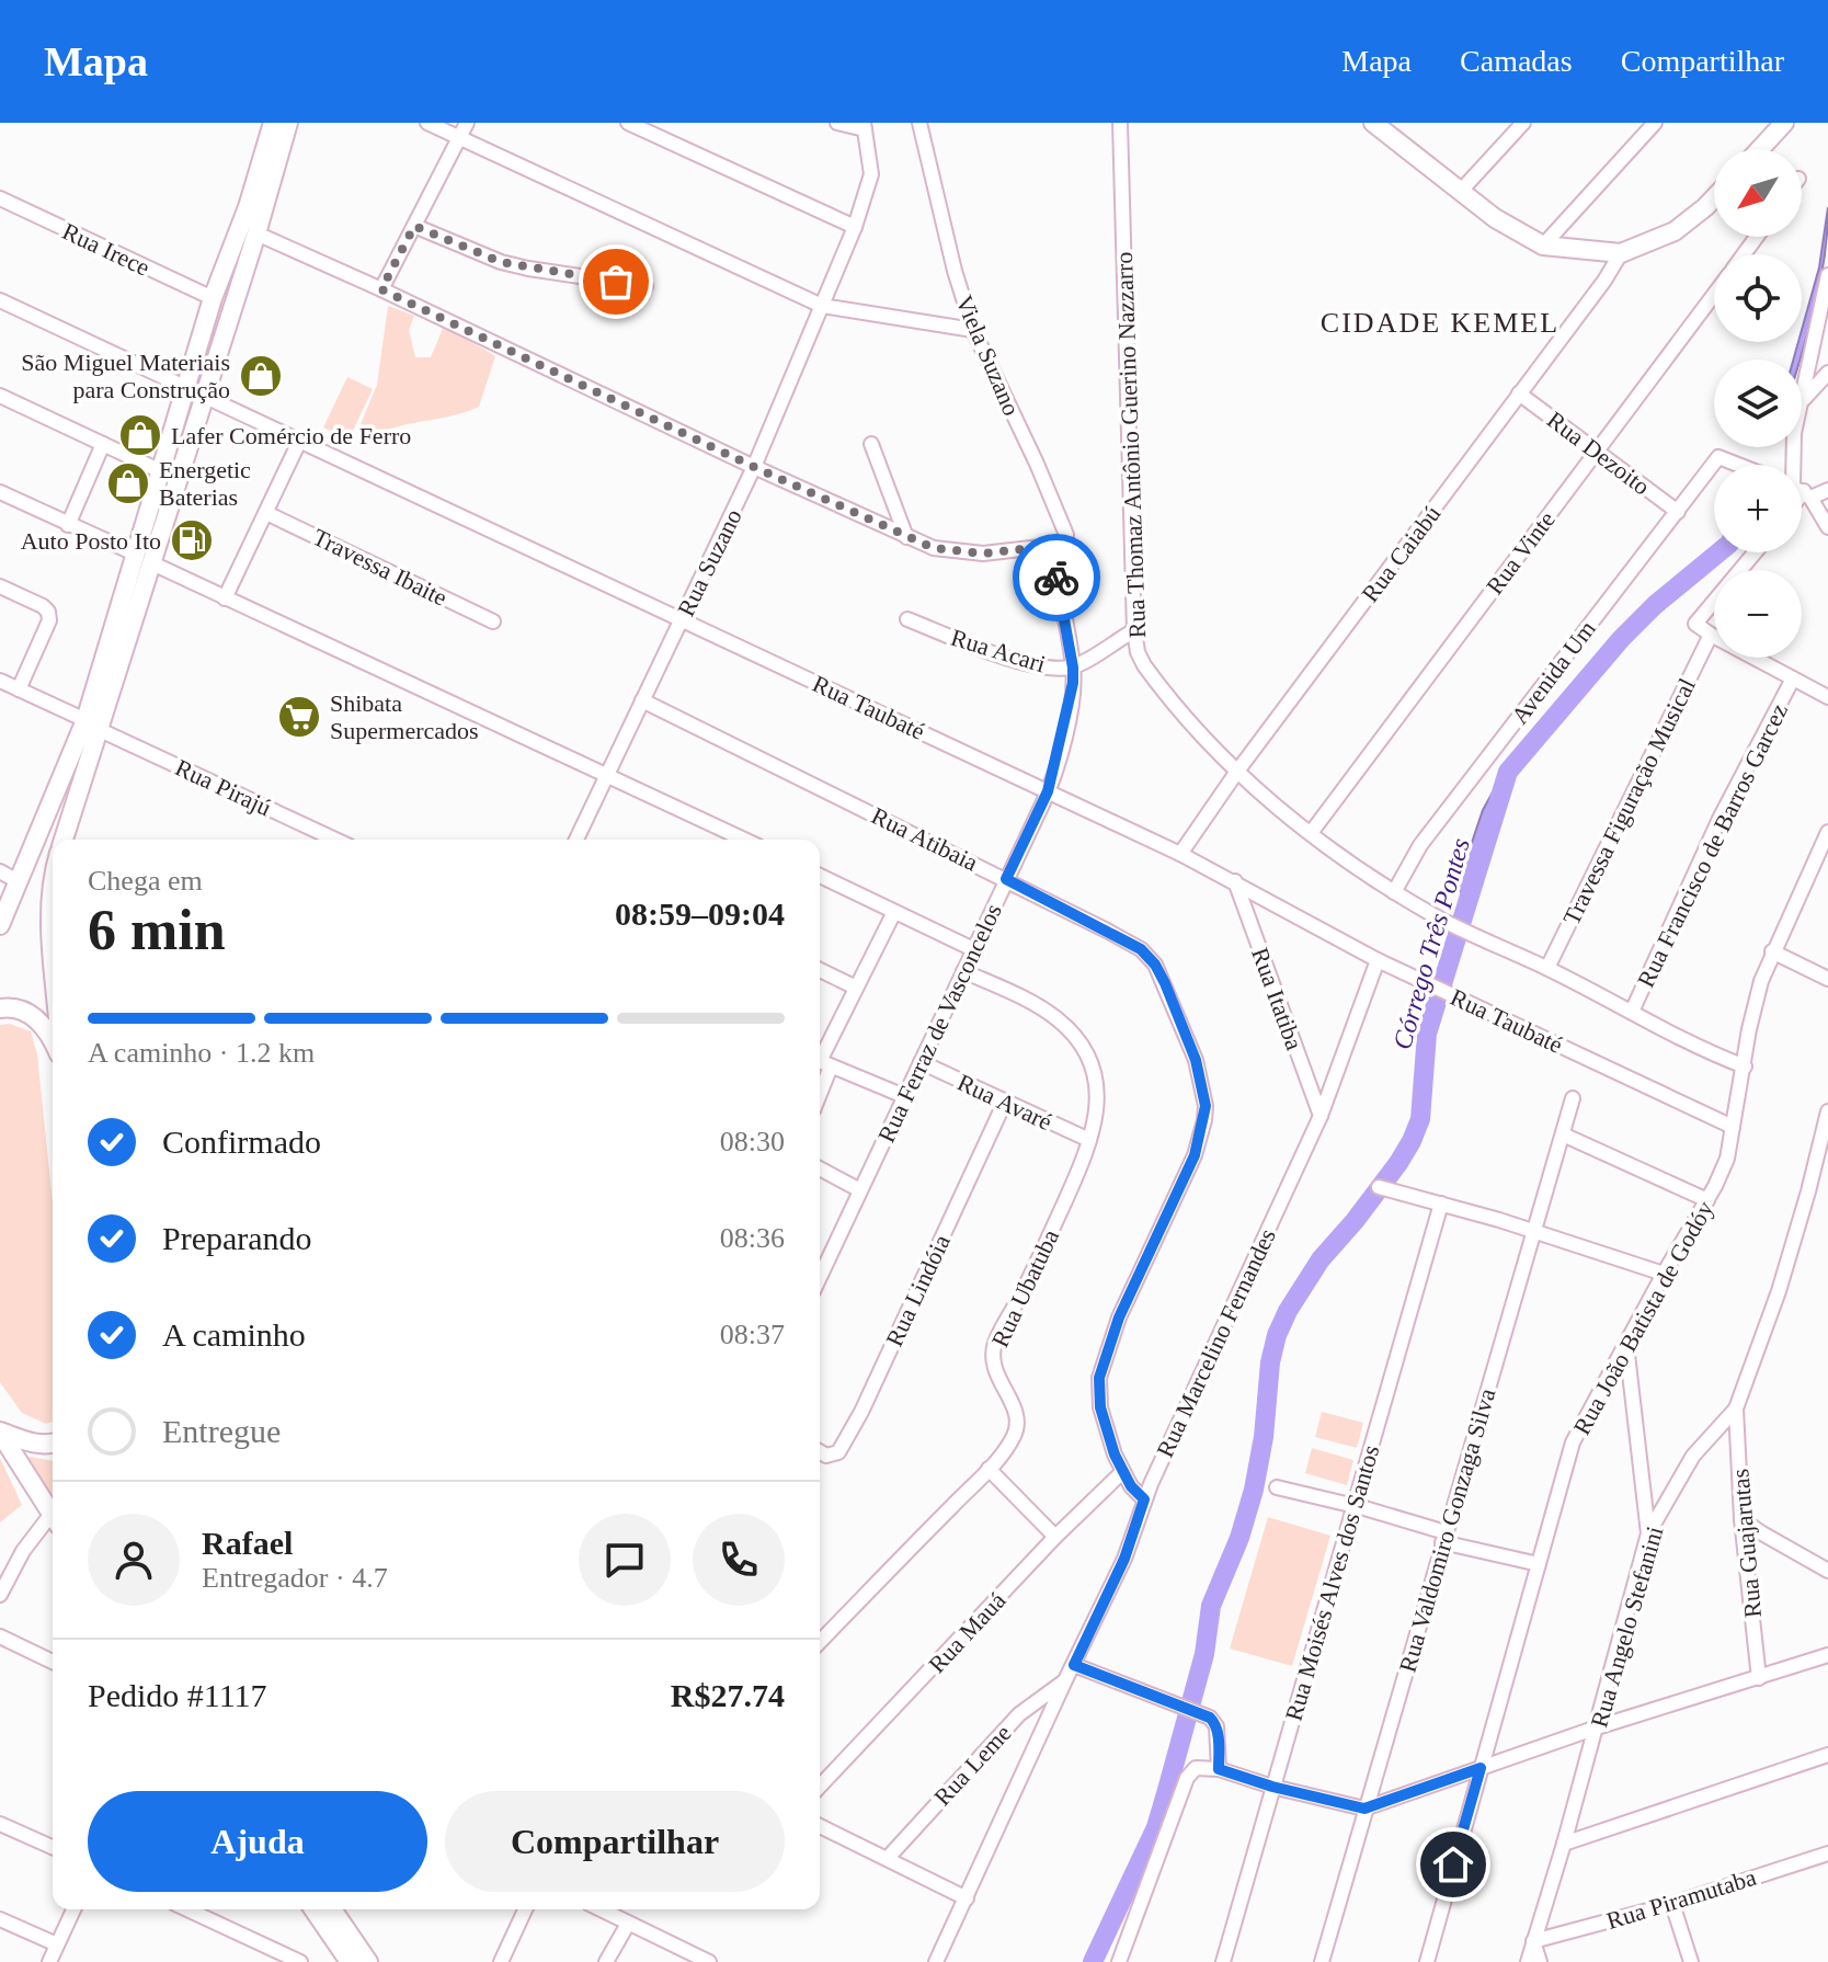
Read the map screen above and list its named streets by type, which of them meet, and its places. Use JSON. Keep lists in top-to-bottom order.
{
  "streets": {
    "street": [
      "Rua Irece",
      "Viela Suzano",
      "Rua Thomaz Antônio Guerino Nazzarro",
      "Rua Dezoito",
      "Rua Vinte",
      "Rua Caiabú",
      "Rua Suzano",
      "Travessa Ibaite",
      "Rua Acari",
      "Avenida Um",
      "Rua Taubaté",
      "Rua Pirajú",
      "Travessa Figuração Musical",
      "Rua Atibaia",
      "Rua Francisco de Barros Garcez",
      "Rua Itatiba",
      "Rua Ferraz de Vasconcelos",
      "Rua Avaré",
      "Rua Ubatuba",
      "Rua Lindóia",
      "Rua João Batista de Godóy",
      "Rua Marcelino Fernandes",
      "Rua Valdomiro Gonzaga Silva",
      "Rua Guajarutas",
      "Rua Moisés Alves dos Santos",
      "Rua Angelo Stefanini",
      "Rua Mauá",
      "Rua Leme",
      "Rua Piramutaba"
    ]
  },
  "crossings": [
    ["Viela Suzano", "Rua Ferraz de Vasconcelos"],
    ["Rua Thomaz Antônio Guerino Nazzarro", "Rua Vinte"],
    ["Rua Thomaz Antônio Guerino Nazzarro", "Rua Caiabú"],
    ["Rua Thomaz Antônio Guerino Nazzarro", "Rua Acari"],
    ["Rua Thomaz Antônio Guerino Nazzarro", "Avenida Um"],
    ["Rua Thomaz Antônio Guerino Nazzarro", "Travessa Figuração Musical"],
    ["Rua Thomaz Antônio Guerino Nazzarro", "Rua Francisco de Barros Garcez"],
    ["Rua Thomaz Antônio Guerino Nazzarro", "Rua João Batista de Godóy"],
    ["Rua Dezoito", "Rua Vinte"],
    ["Rua Dezoito", "Rua Caiabú"],
    ["Rua Dezoito", "Avenida Um"],
    ["Rua Caiabú", "Rua Taubaté"],
    ["Rua Suzano", "Rua Taubaté"],
    ["Rua Suzano", "Rua Atibaia"],
    ["Rua Acari", "Rua Ferraz de Vasconcelos"],
    ["Rua Taubaté", "Rua Itatiba"],
    ["Rua Taubaté", "Rua Ferraz de Vasconcelos"],
    ["Rua Taubaté", "Rua João Batista de Godóy"],
    ["Rua Taubaté", "Rua Marcelino Fernandes"],
    ["Rua Atibaia", "Rua Ferraz de Vasconcelos"],
    ["Rua Atibaia", "Rua Marcelino Fernandes"],
    ["Rua Atibaia", "Rua Mauá"],
    ["Rua Itatiba", "Rua Marcelino Fernandes"],
    ["Rua Ferraz de Vasconcelos", "Rua Avaré"],
    ["Rua Ferraz de Vasconcelos", "Rua Ubatuba"],
    ["Rua Avaré", "Rua Ubatuba"],
    ["Rua Avaré", "Rua Lindóia"],
    ["Rua Marcelino Fernandes", "Rua Leme"],
    ["Rua Guajarutas", "Rua Angelo Stefanini"],
    ["Rua Angelo Stefanini", "Rua Piramutaba"]
  ],
  "districts": ["CIDADE KEMEL"],
  "water": ["Córrego Três Pontes"],
  "places": {
    "shop": ["São Miguel Materiais para Construção", "Lafer Comércio de Ferro", "Energetic Baterias"],
    "fuel station": ["Auto Posto Ito"],
    "supermarket": ["Shibata Supermercados"]
  },
  "north": "bottom left",
  "page": {
    "header": "Mapa",
    "nav": ["Mapa", "Camadas", "Compartilhar"],
    "map_buttons": ["+", "−"],
    "heading": ["6 min", "Chega em", "08:59–09:04"],
    "panel": [
      "Rafael",
      "Entregador · 4.7",
      "Pedido #1117",
      "R$27.74"
    ],
    "bar": "A caminho · 1.2 km",
    "list": [
      ["Confirmado", "08:30"],
      ["Preparando", "08:36"],
      ["A caminho", "08:37"],
      "Entregue"
    ],
    "buttons": ["Ajuda", "Compartilhar"]
  }
}
